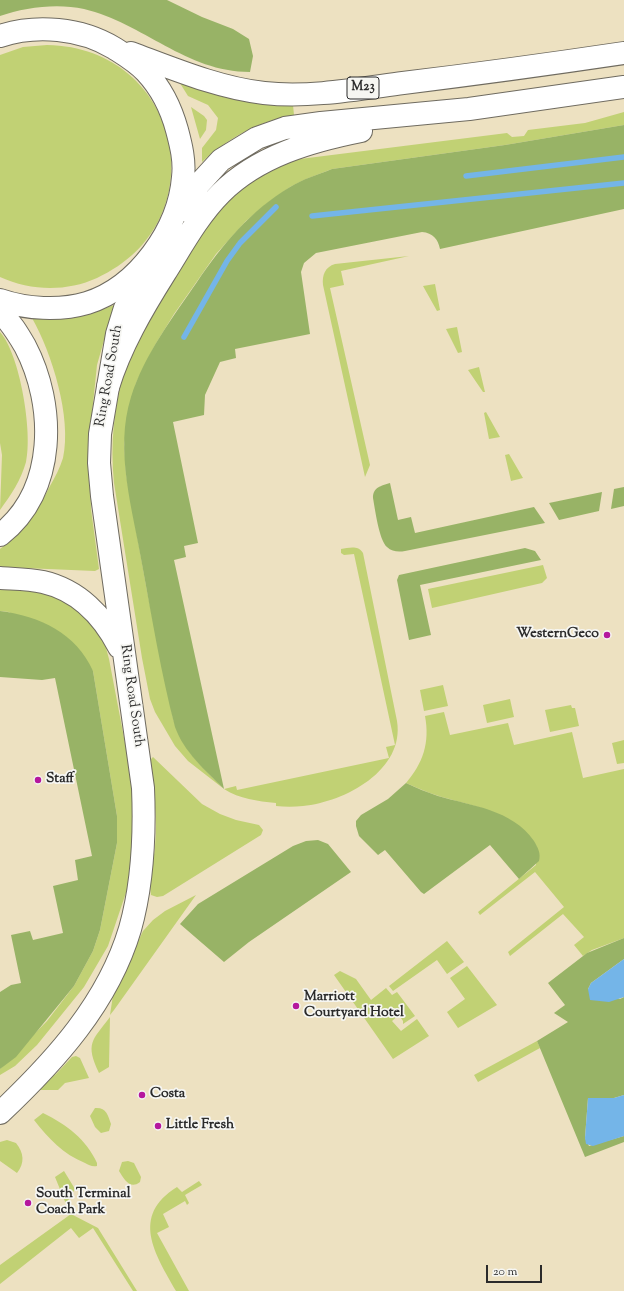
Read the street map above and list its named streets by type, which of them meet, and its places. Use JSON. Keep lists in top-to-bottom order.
{
  "streets": {
    "main road": ["M23", "Ring Road South"]
  },
  "crossings": [
    ["M23", "Ring Road South"]
  ],
  "places": [
    "WesternGeco",
    "Staff",
    "Marriott Courtyard Hotel",
    "Costa",
    "Little Fresh",
    "South Terminal Coach Park"
  ],
  "scale_bar": "20 m"
}
